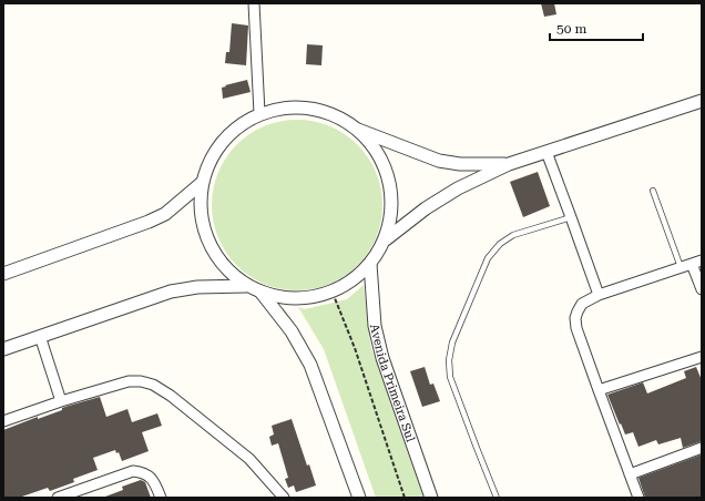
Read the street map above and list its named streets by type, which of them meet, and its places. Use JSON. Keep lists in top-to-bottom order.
{
  "streets": {
    "street": ["Avenida Primeira Sul"]
  },
  "scale_bar": "50 m"
}
